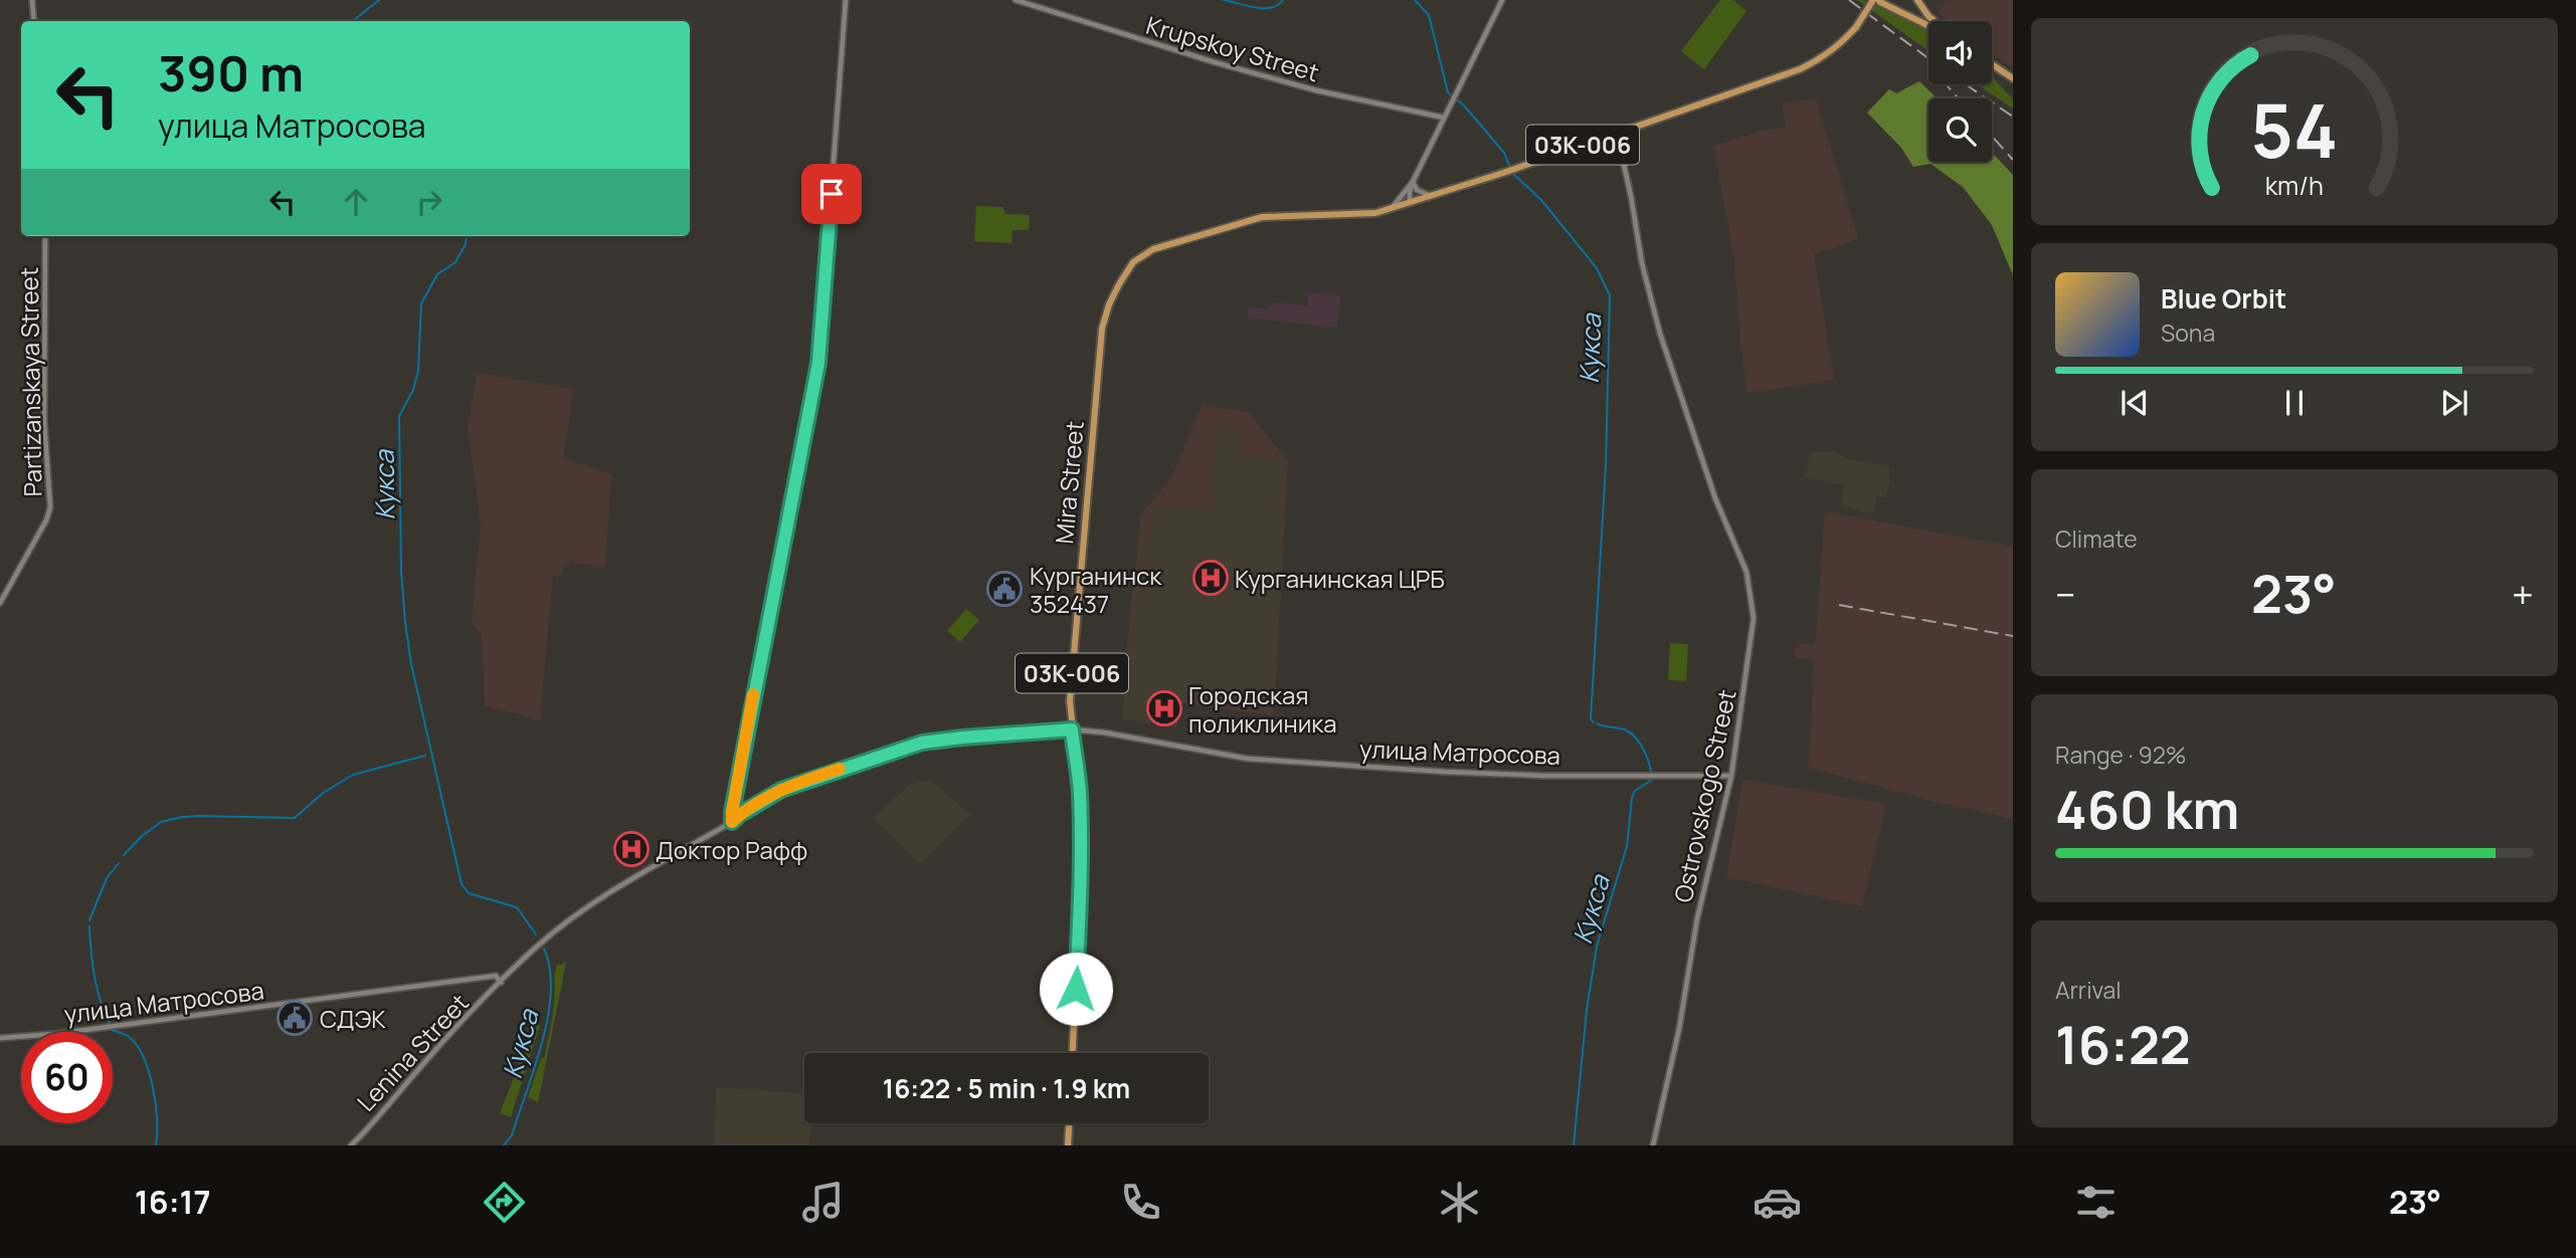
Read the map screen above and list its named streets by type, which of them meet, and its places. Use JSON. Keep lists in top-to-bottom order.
{
  "streets": {
    "main road": ["03К-006", "Mira Street"],
    "street": [
      "Krupskoy Street",
      "Partizanskaya Street",
      "улица Матросова",
      "Ostrovskogo Street",
      "Lenina Street"
    ]
  },
  "crossings": [
    ["03К-006", "Mira Street"],
    ["03К-006", "Ostrovskogo Street"],
    ["Mira Street", "улица Матросова"],
    ["улица Матросова", "Ostrovskogo Street"],
    ["улица Матросова", "Lenina Street"]
  ],
  "water": ["Кукса"],
  "places": {
    "hospital": ["Курганинская ЦРБ", "Городская поликлиника", "Доктор Рафф"],
    "public building": ["Курганинск 352437", "СДЭК"]
  },
  "page": {
    "turn": ["390 m", "улица Матросова"],
    "song": ["Blue Orbit", "Sona"],
    "tile": [
      "Climate",
      ["Range · 92%", "460 km"],
      ["Arrival", "16:22"]
    ],
    "heat": ["−", "23°", "+"],
    "limit": "60",
    "trip": "16:22 · 5 min · 1.9 km",
    "tabs": ["16:17", "23°"],
    "gauge": ["54", "km/h"]
  }
}
